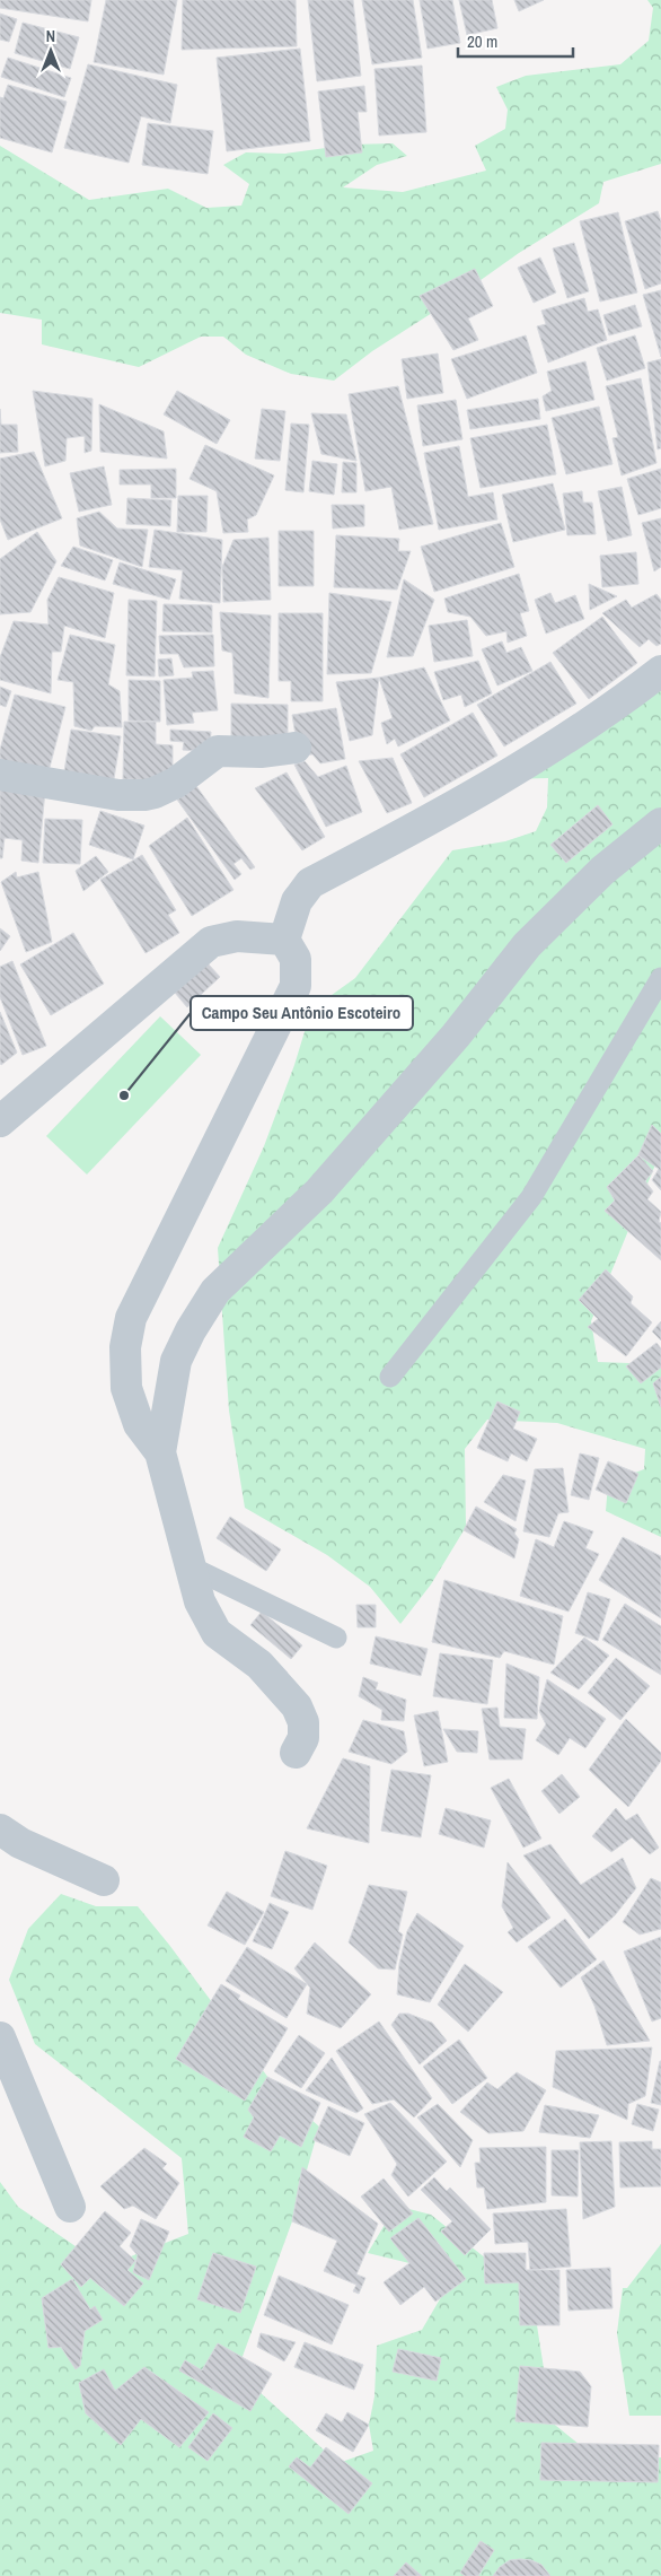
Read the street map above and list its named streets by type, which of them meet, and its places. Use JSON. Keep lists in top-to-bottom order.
{
  "places": ["Campo Seu Antônio Escoteiro"],
  "scale_bar": "20 m",
  "north": "top"
}
